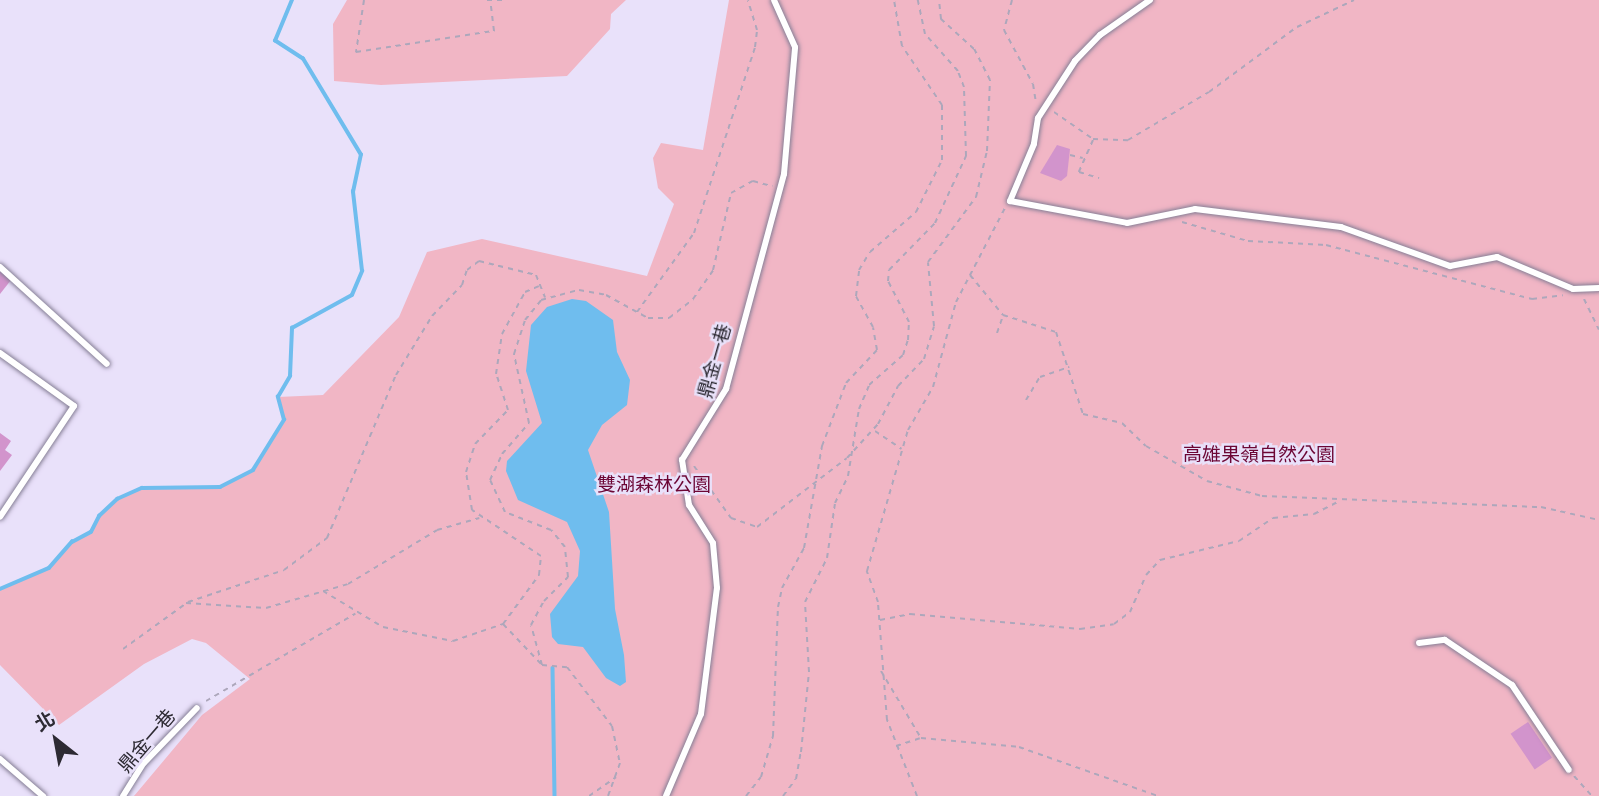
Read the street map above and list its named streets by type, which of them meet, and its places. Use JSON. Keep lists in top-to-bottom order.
{
  "streets": {
    "lane": ["鼎金一巷"]
  },
  "parks": ["高雄果嶺自然公園", "雙湖森林公園"],
  "north": "top left"
}
